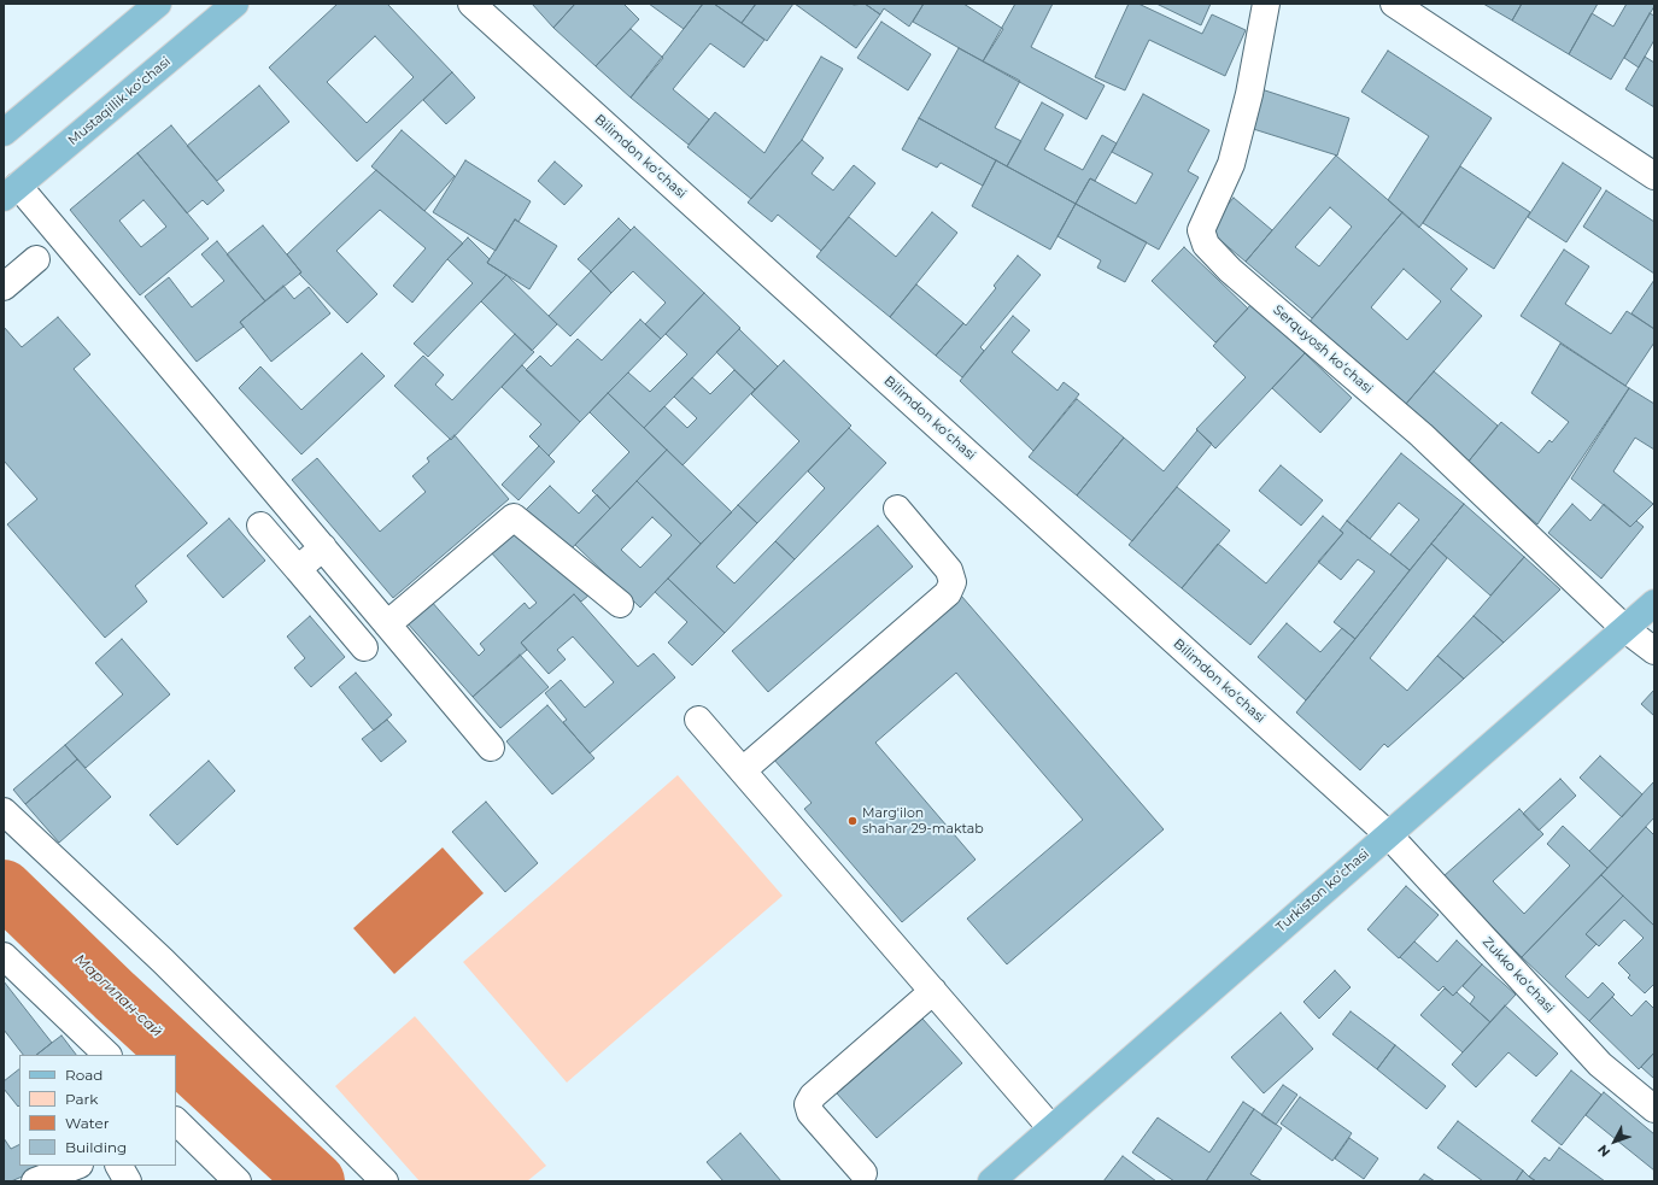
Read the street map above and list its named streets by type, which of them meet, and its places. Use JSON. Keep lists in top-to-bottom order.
{
  "streets": {
    "main road": ["Mustaqillik koʻchasi", "Turkiston ko’chasi"],
    "street": ["Bilimdon koʻchasi", "Serquyosh koʻchasi", "Zukko koʻchasi"]
  },
  "crossings": [
    ["Bilimdon koʻchasi", "Turkiston ko’chasi"],
    ["Bilimdon koʻchasi", "Zukko koʻchasi"],
    ["Serquyosh koʻchasi", "Turkiston ko’chasi"],
    ["Turkiston ko’chasi", "Zukko koʻchasi"]
  ],
  "water": ["Маргилан-сай"],
  "places": ["Marg'ilon shahar 29-maktab"],
  "legend": [
    "Road",
    "Park",
    "Water",
    "Building"
  ],
  "north": "bottom left"
}
